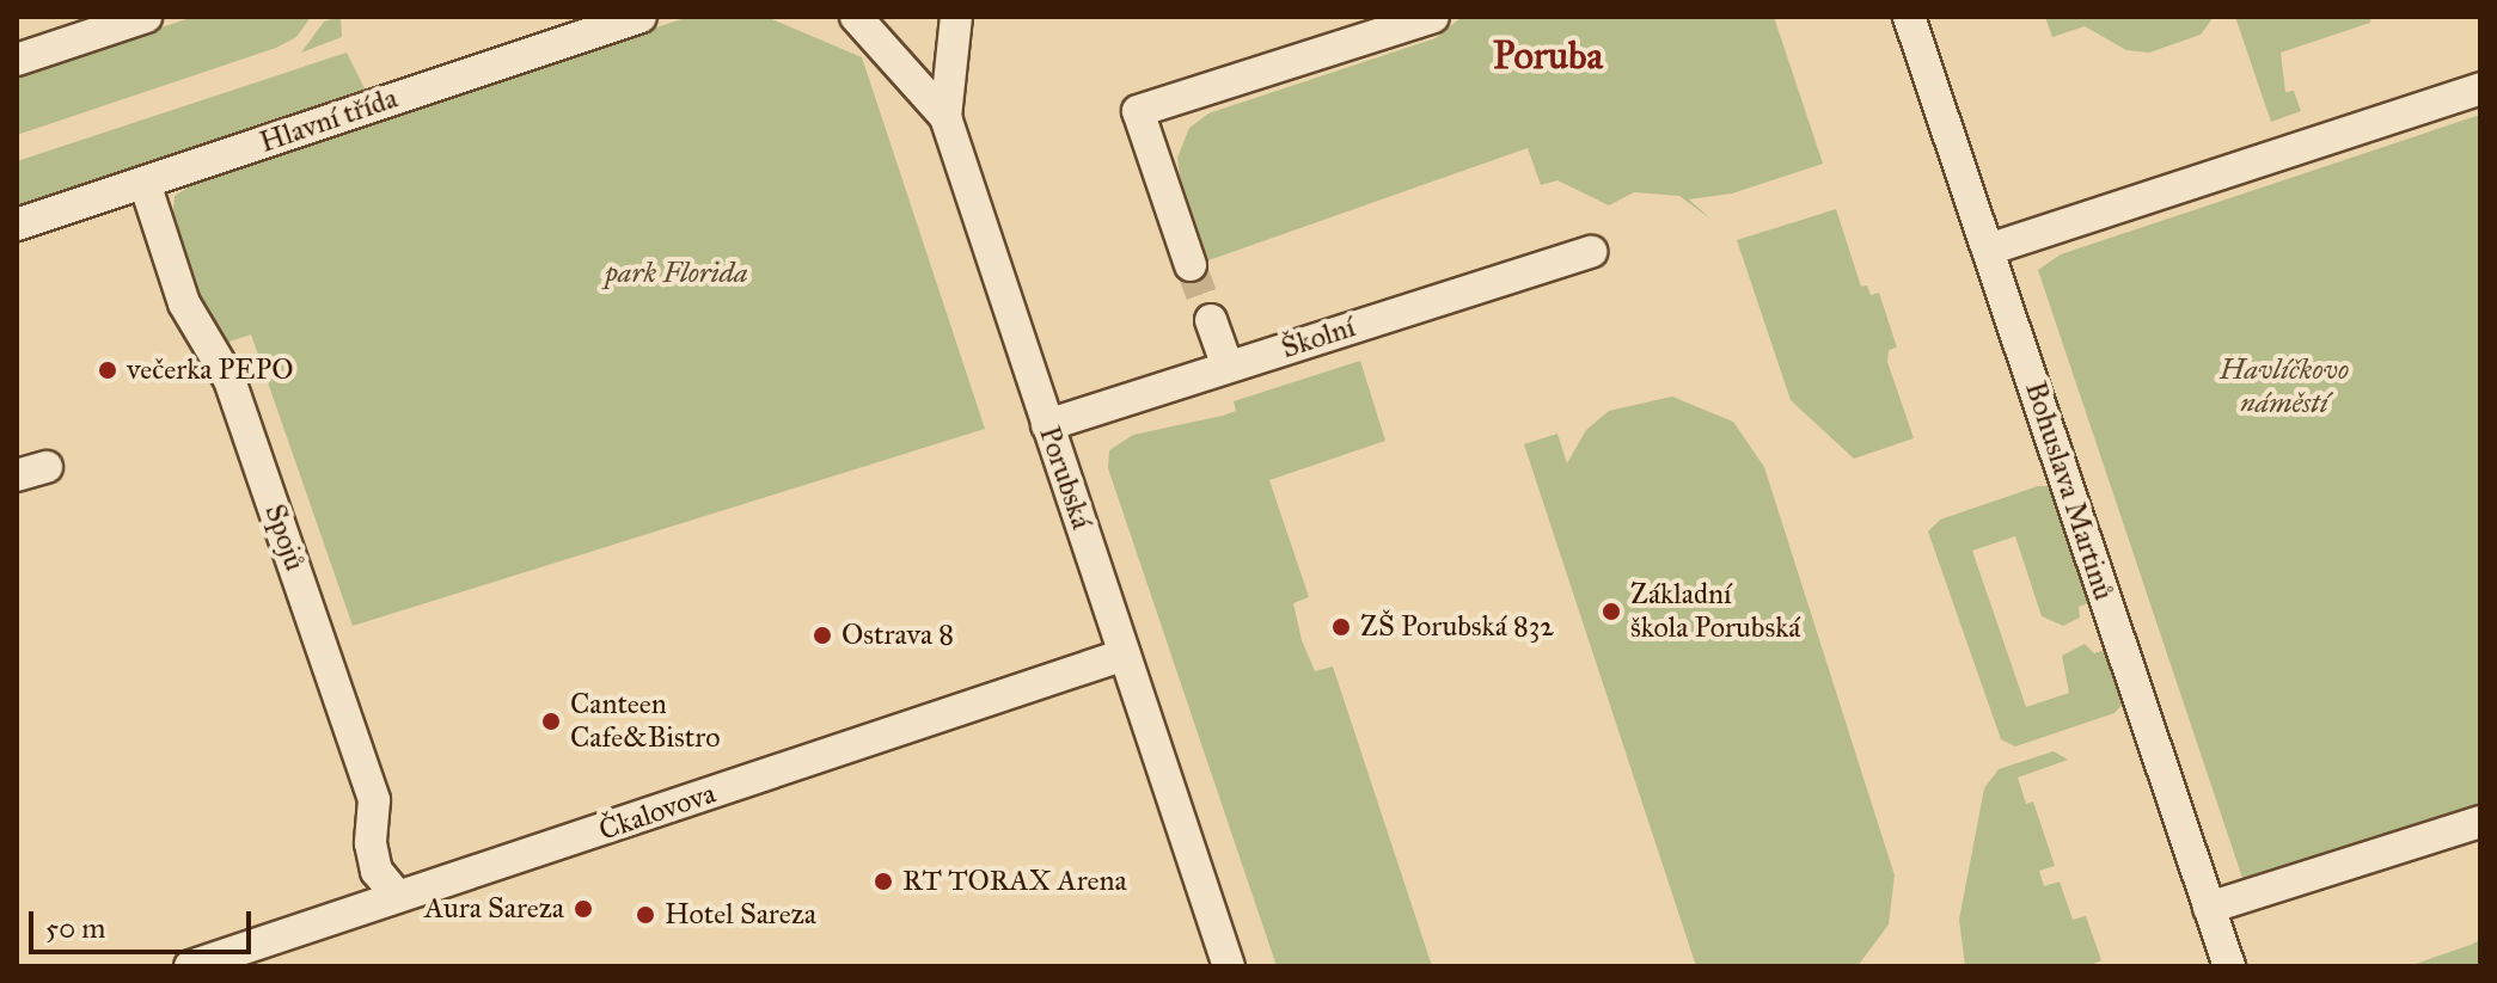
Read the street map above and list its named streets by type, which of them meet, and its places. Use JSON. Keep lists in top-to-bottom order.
{
  "streets": {
    "street": [
      "Hlavní třída",
      "Školní",
      "Porubská",
      "Bohuslava Martinů",
      "Spojů",
      "Čkalovova"
    ]
  },
  "crossings": [
    ["Hlavní třída", "Spojů"],
    ["Školní", "Porubská"],
    ["Porubská", "Čkalovova"],
    ["Spojů", "Čkalovova"]
  ],
  "districts": ["Poruba"],
  "parks": ["park Florida", "Havlíčkovo náměstí"],
  "places": [
    "večerka PEPO",
    "Základní škola Porubská",
    "ZŠ Porubská 832",
    "Ostrava 8",
    "Canteen Cafe&Bistro",
    "RT TORAX Arena",
    "Aura Sareza",
    "Hotel Sareza"
  ],
  "scale_bar": "50 m"
}
